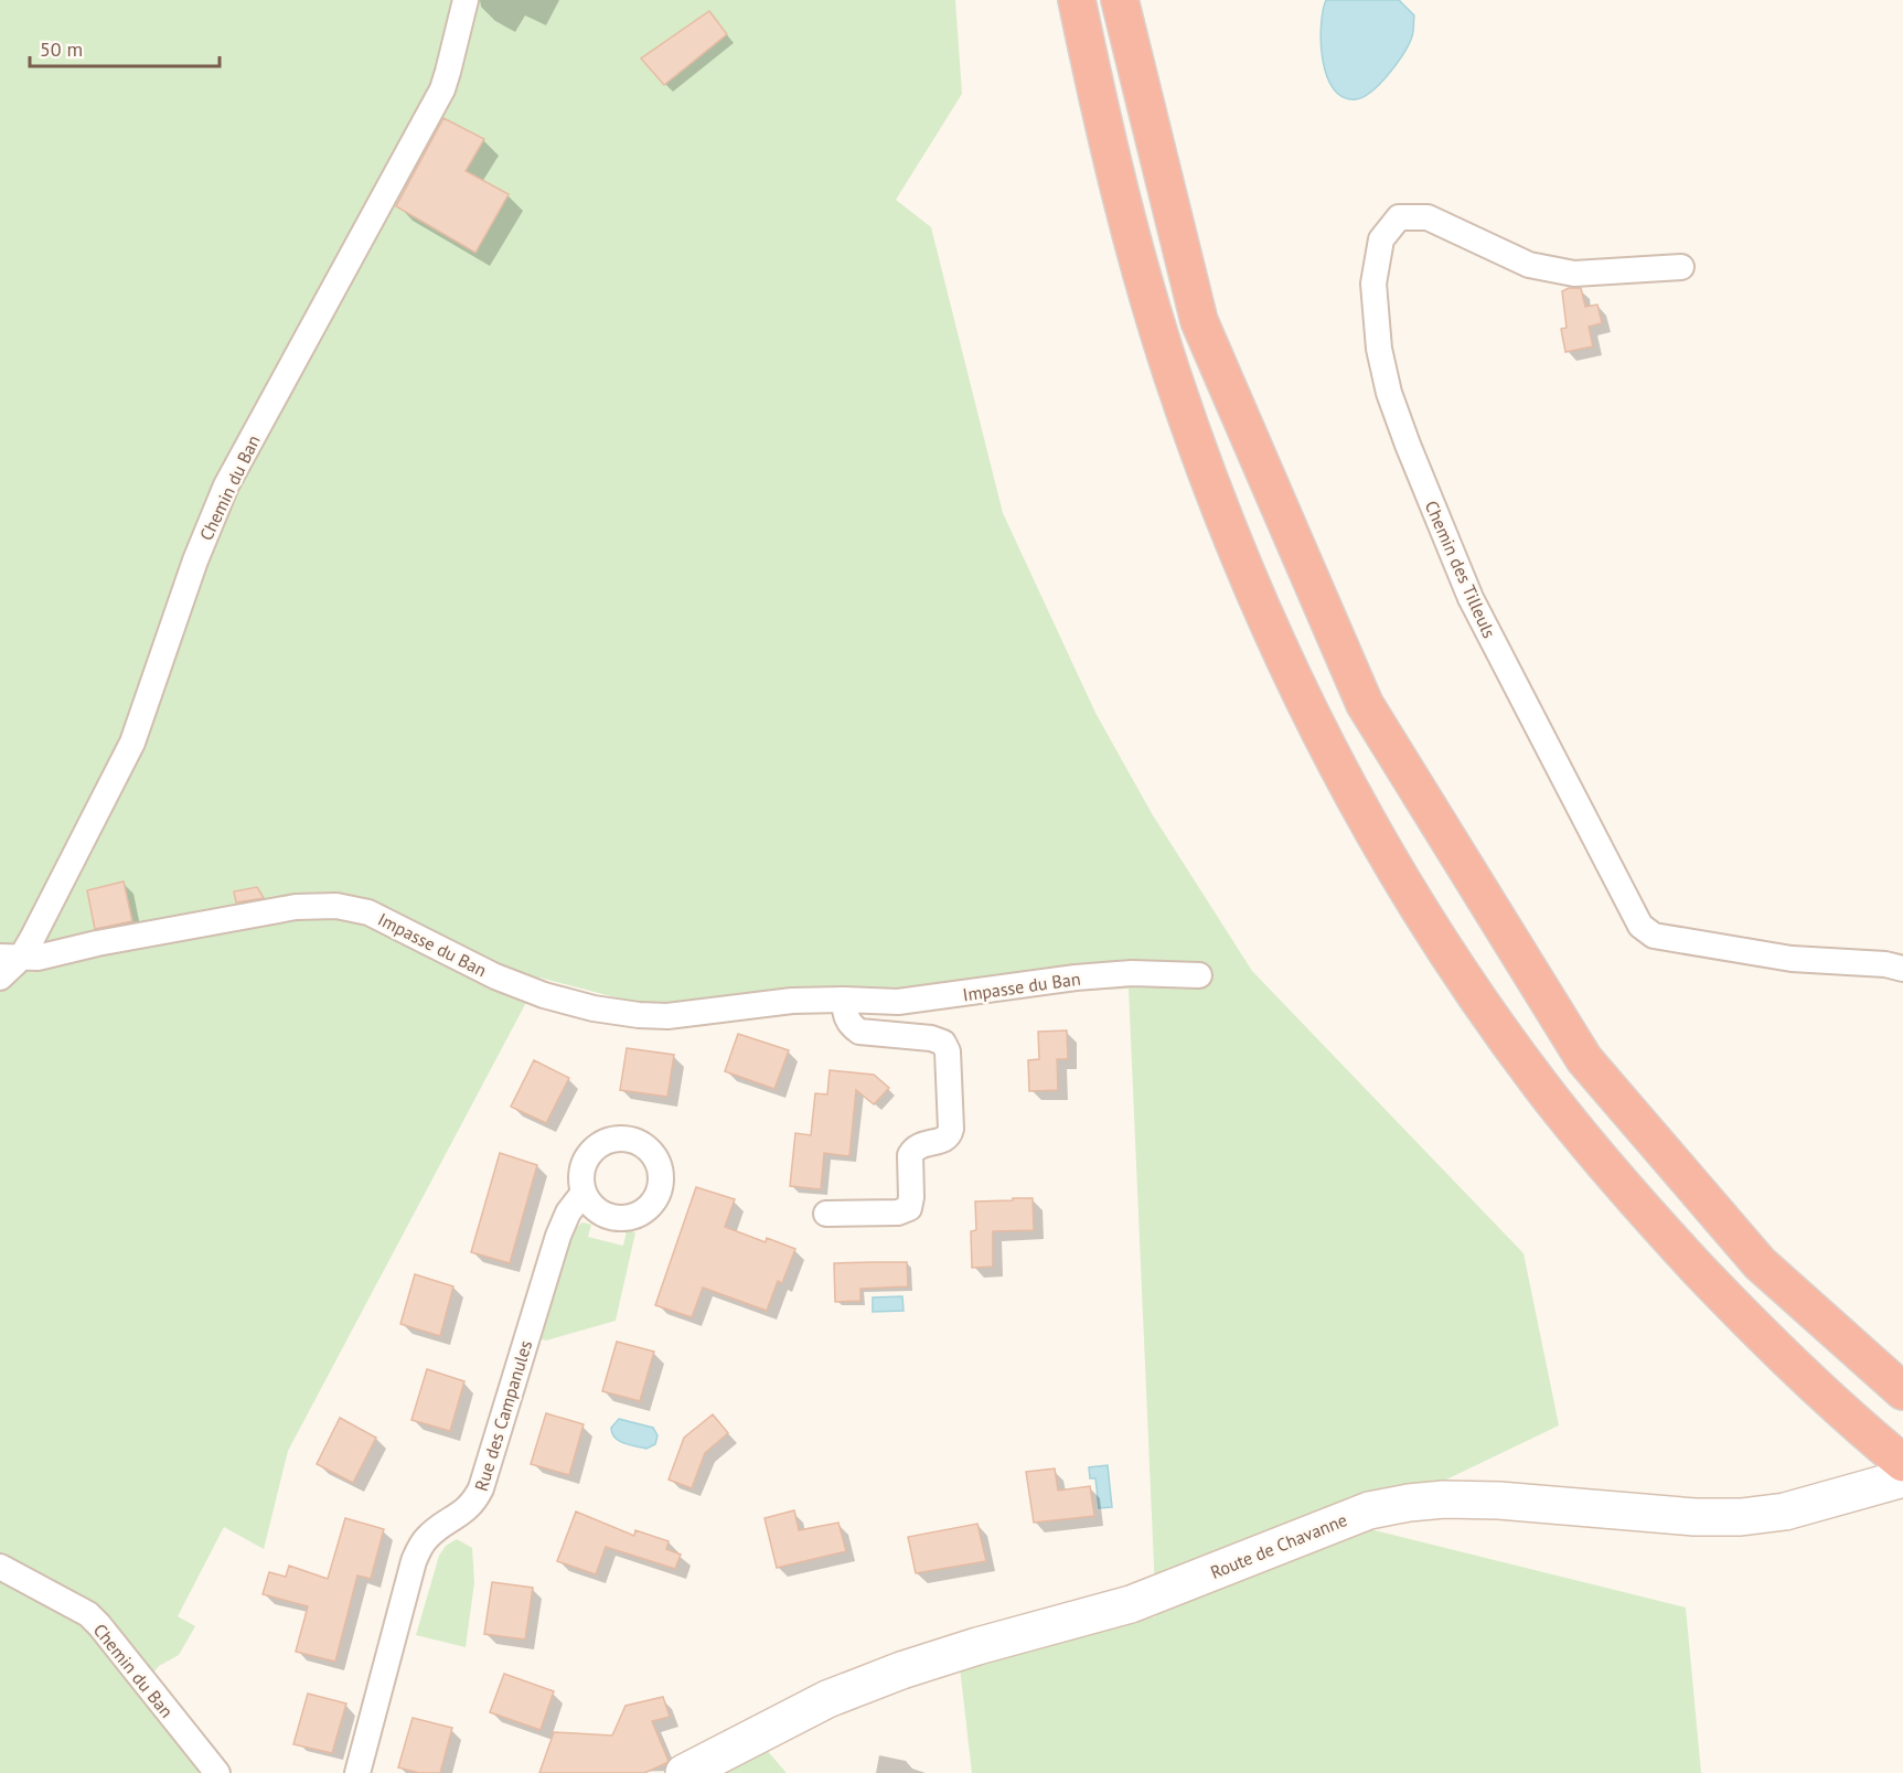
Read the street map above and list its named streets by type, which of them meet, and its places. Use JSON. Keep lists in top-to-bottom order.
{
  "streets": {
    "main road": ["Route de Chavanne"],
    "street": [
      "Chemin du Ban",
      "Chemin des Tilleuls",
      "Impasse du Ban",
      "Rue des Campanules"
    ]
  },
  "crossings": [
    ["Chemin du Ban", "Impasse du Ban"]
  ],
  "scale_bar": "50 m"
}
